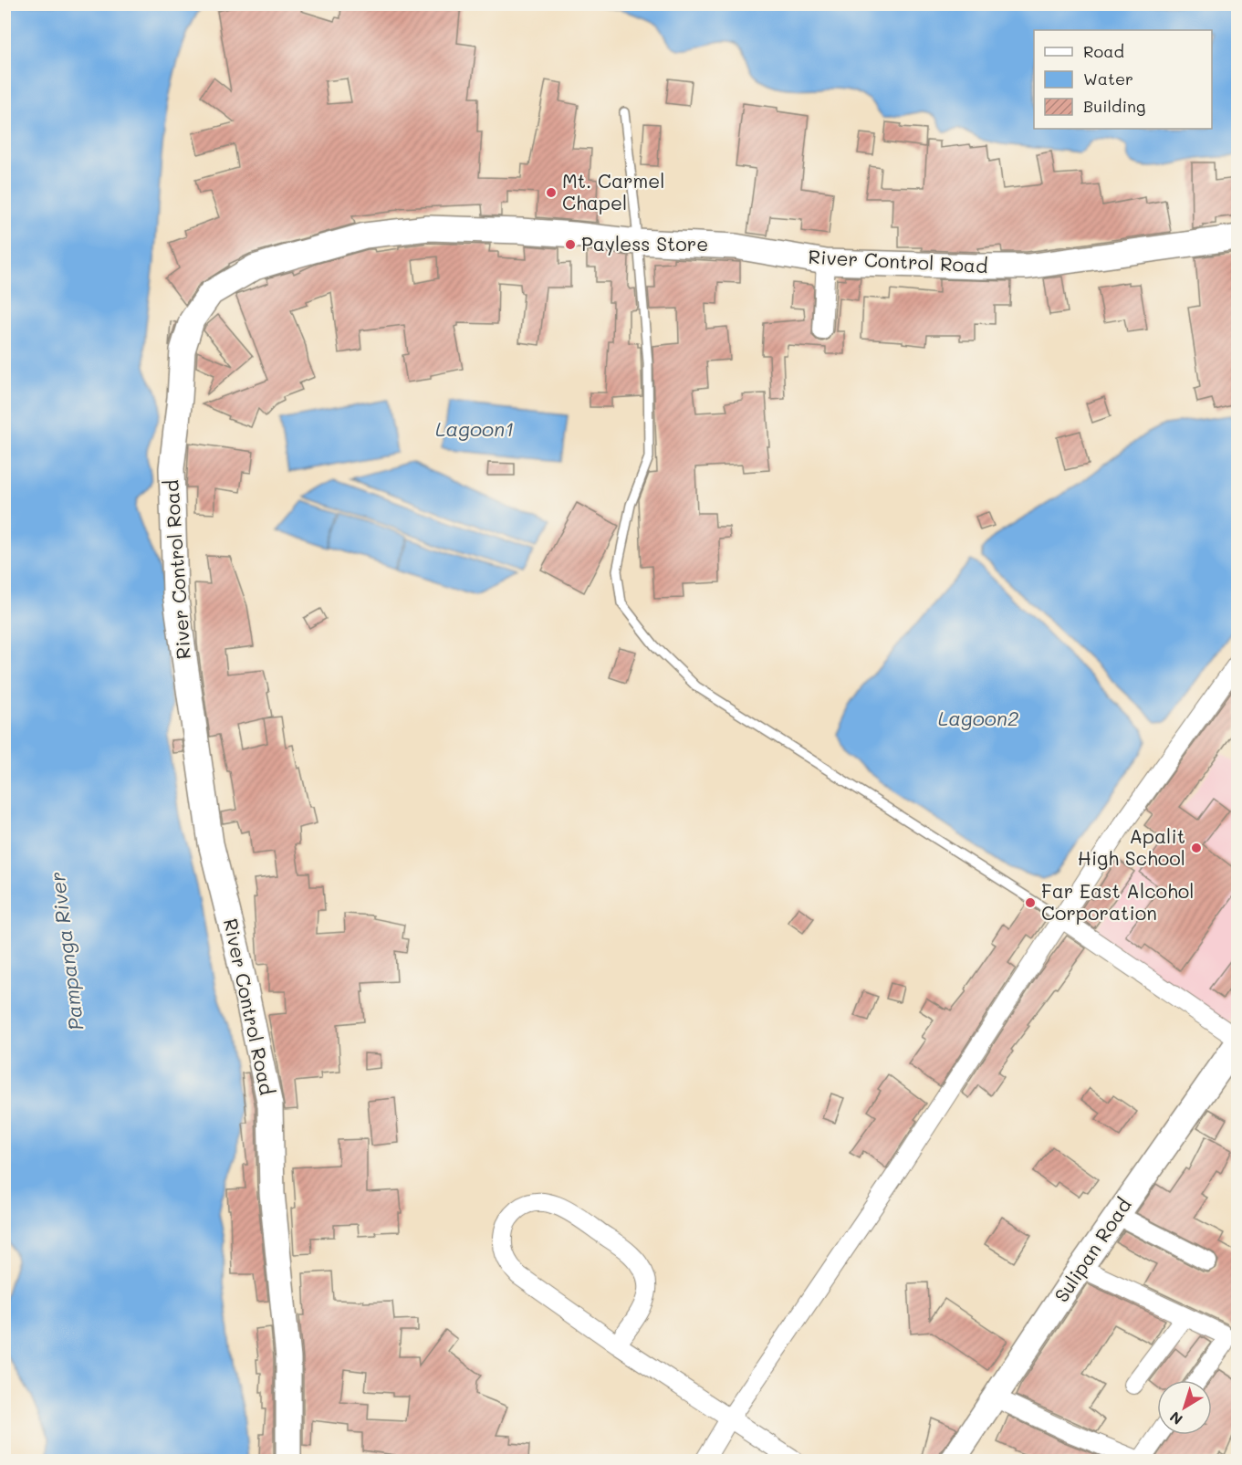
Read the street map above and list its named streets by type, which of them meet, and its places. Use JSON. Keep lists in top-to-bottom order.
{
  "streets": {
    "street": ["River Control Road", "Sulipan Road"]
  },
  "water": ["Lagoon1", "Lagoon2", "Pampanga River"],
  "places": [
    "Mt. Carmel Chapel",
    "Payless Store",
    "Apalit High School",
    "Far East Alcohol Corporation"
  ],
  "legend": ["Road", "Water", "Building"],
  "north": "bottom left"
}
